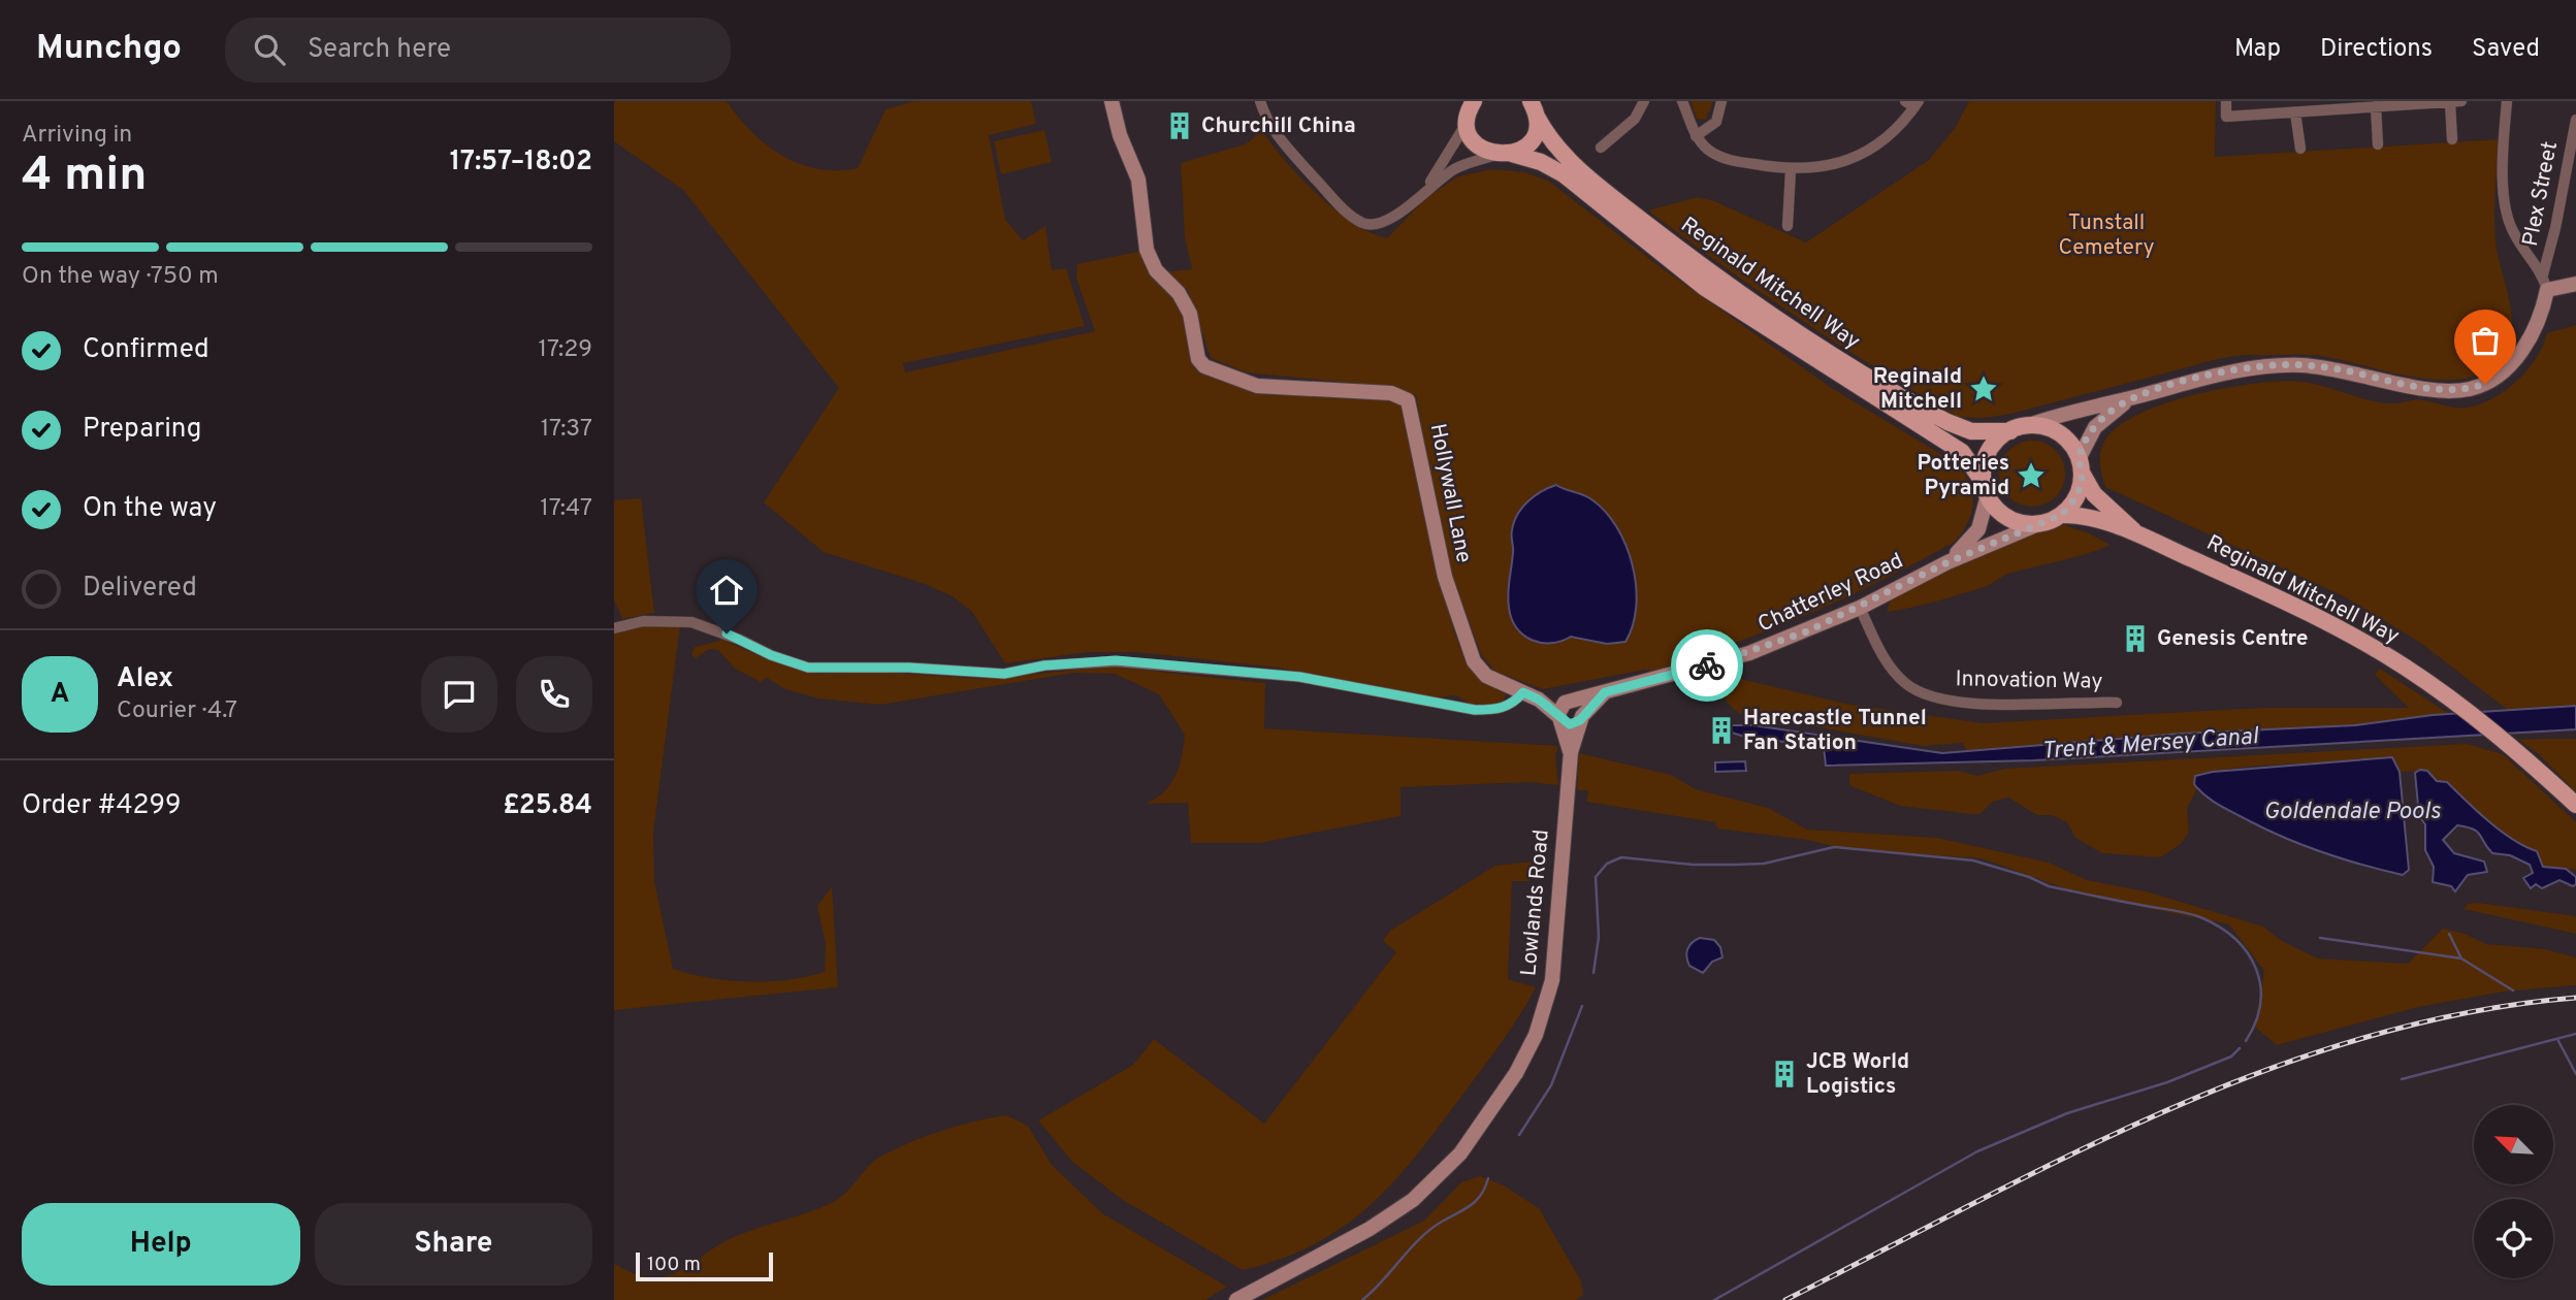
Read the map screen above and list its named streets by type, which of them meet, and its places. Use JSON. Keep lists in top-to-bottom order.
{
  "streets": {
    "main road": ["Reginald Mitchell Way"],
    "street": [
      "Plex Street",
      "Hollywall Lane",
      "Chatterley Road",
      "Innovation Way",
      "Lowlands Road"
    ]
  },
  "crossings": [
    ["Reginald Mitchell Way", "Chatterley Road"],
    ["Hollywall Lane", "Chatterley Road"],
    ["Hollywall Lane", "Lowlands Road"],
    ["Chatterley Road", "Innovation Way"],
    ["Chatterley Road", "Lowlands Road"]
  ],
  "water": ["Trent & Mersey Canal", "Goldendale Pools"],
  "parks": ["Tunstall Cemetery"],
  "places": {
    "building": [
      "Churchill China",
      "Genesis Centre",
      "Harecastle Tunnel Fan Station",
      "JCB World Logistics"
    ],
    "place": ["Reginald Mitchell", "Potteries Pyramid"]
  },
  "scale_bar": "100 m",
  "north": "top left",
  "page": {
    "header": "Munchgo",
    "search": "Search here",
    "nav": ["Map", "Directions", "Saved"],
    "heading": ["4 min", "Arriving in", "17:57–18:02"],
    "panel": [
      "Alex",
      "Courier · 4.7",
      "Order #4299",
      "£25.84"
    ],
    "bar": "On the way · 750 m",
    "list": [
      ["Confirmed", "17:29"],
      ["Preparing", "17:37"],
      ["On the way", "17:47"],
      "Delivered"
    ],
    "round": "A",
    "buttons": ["Help", "Share"],
    "scale": "100 m"
  }
}
